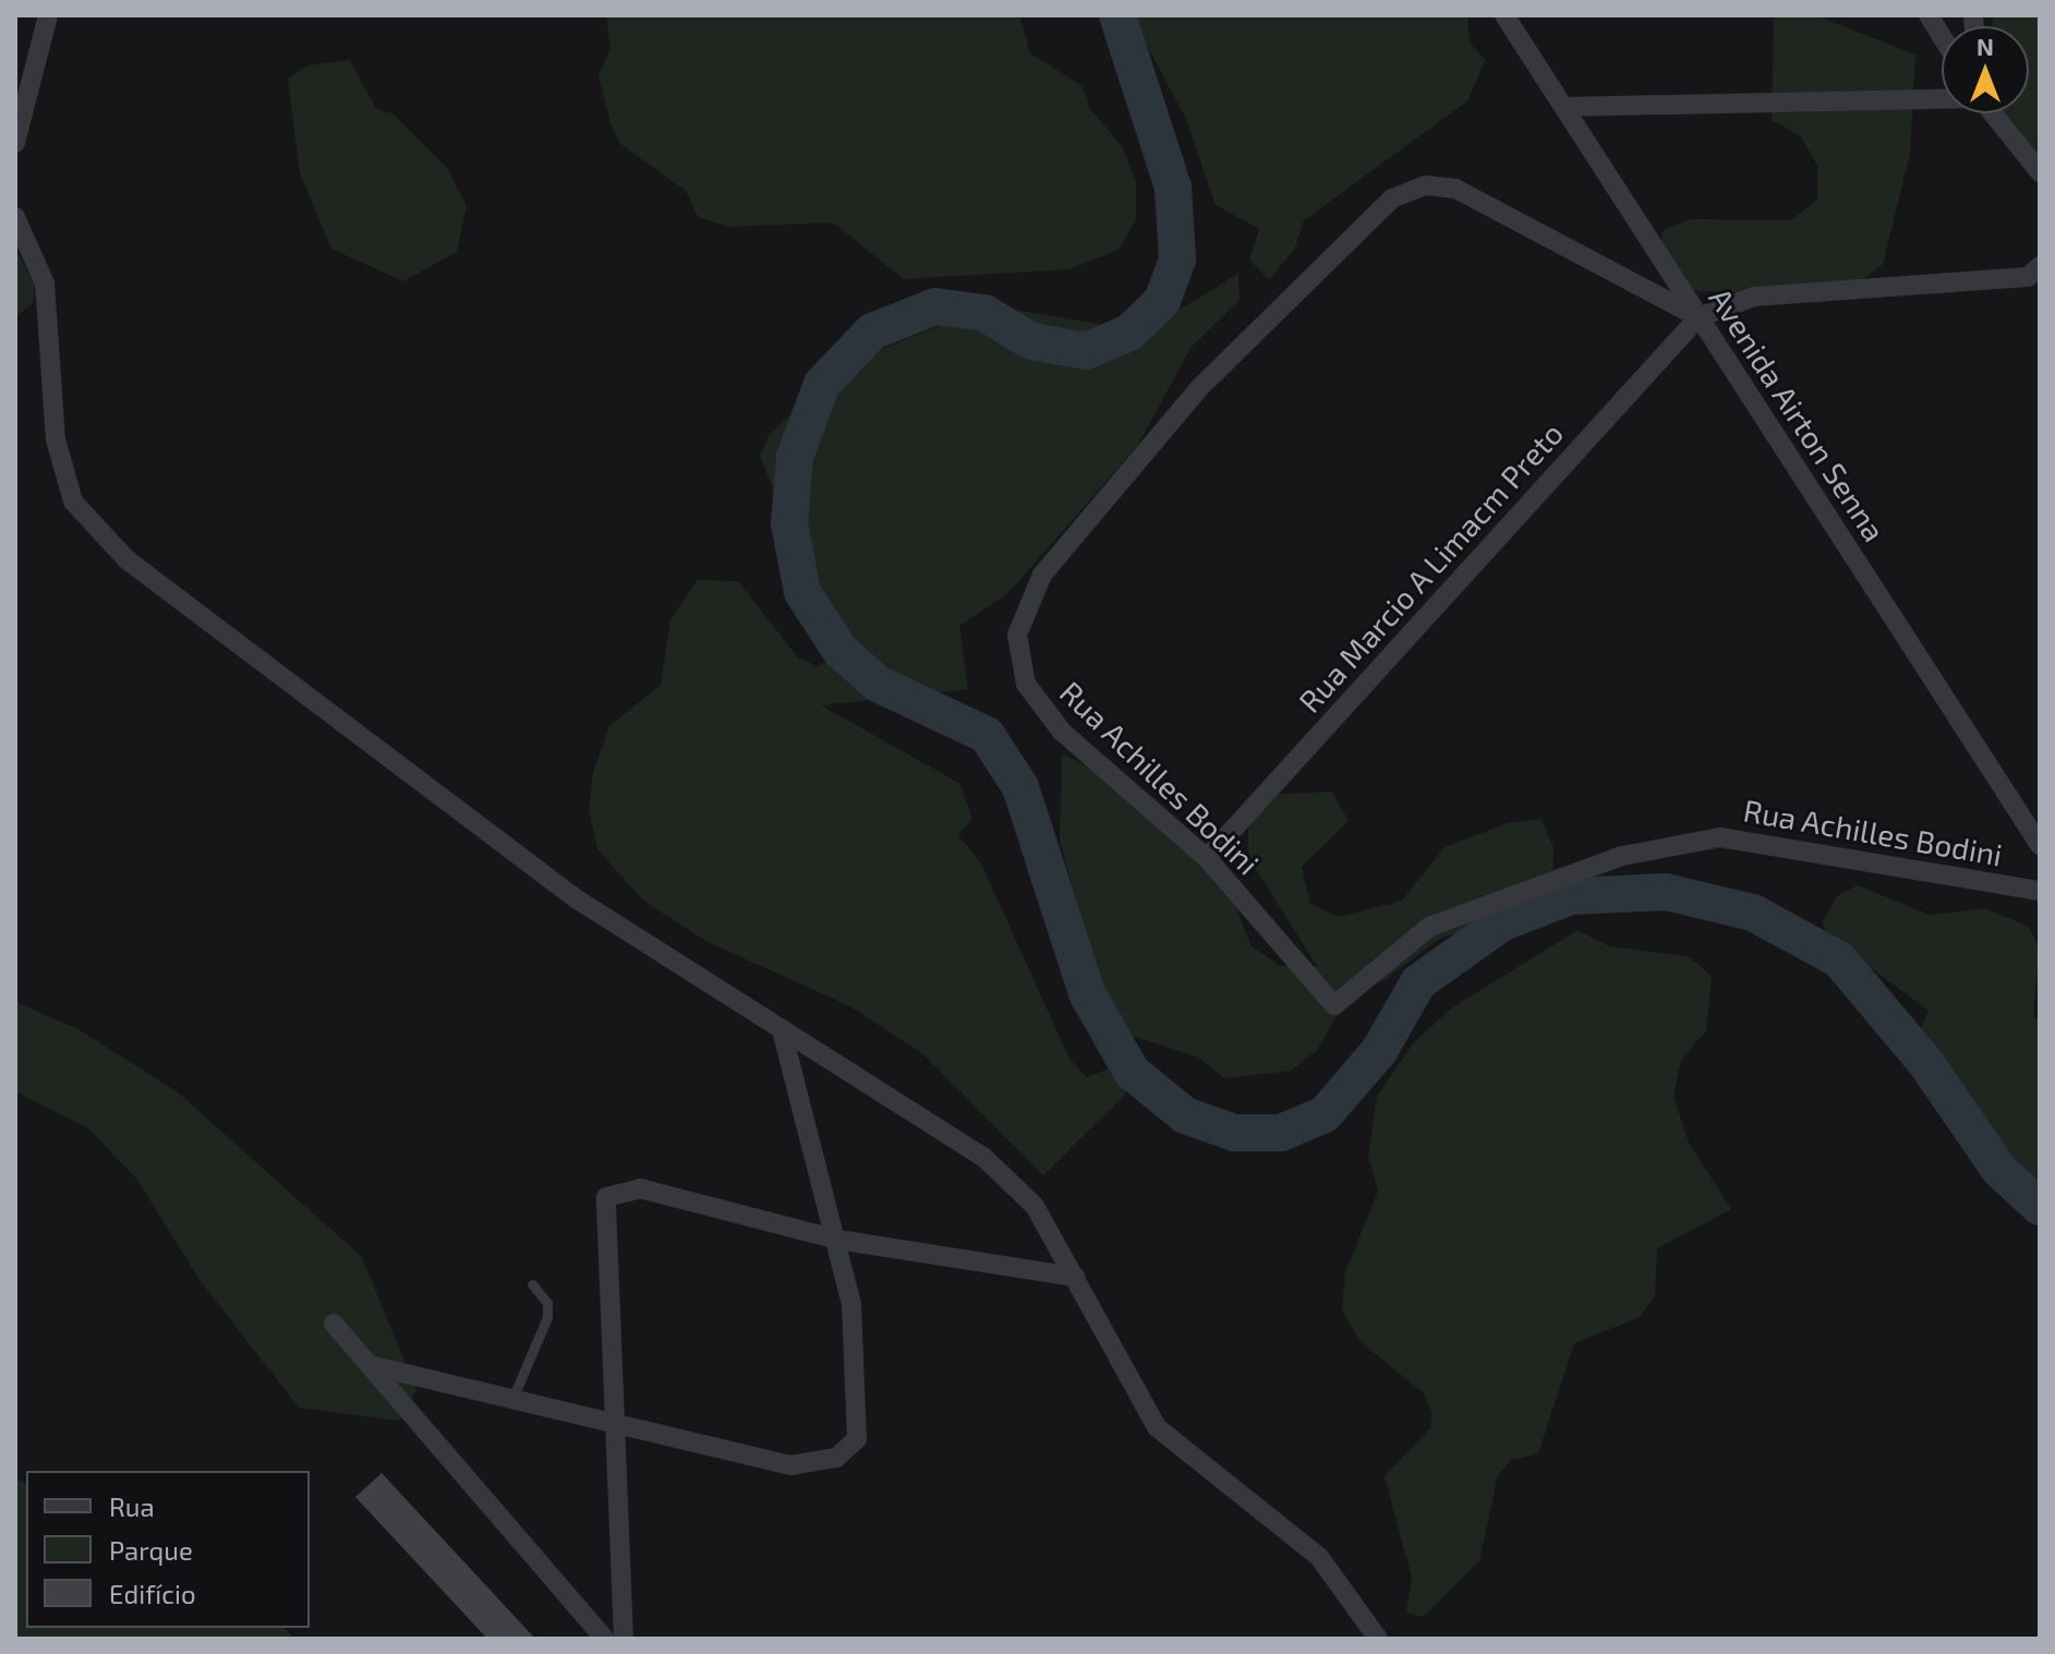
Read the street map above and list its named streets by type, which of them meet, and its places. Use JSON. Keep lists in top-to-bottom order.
{
  "streets": {
    "street": ["Avenida Airton Senna", "Rua Marcio A Limacm Preto", "Rua Achilles Bodini"]
  },
  "crossings": [
    ["Avenida Airton Senna", "Rua Marcio A Limacm Preto"],
    ["Avenida Airton Senna", "Rua Achilles Bodini"],
    ["Rua Marcio A Limacm Preto", "Rua Achilles Bodini"]
  ],
  "legend": ["Rua", "Parque", "Edifício"],
  "north": "top"
}
